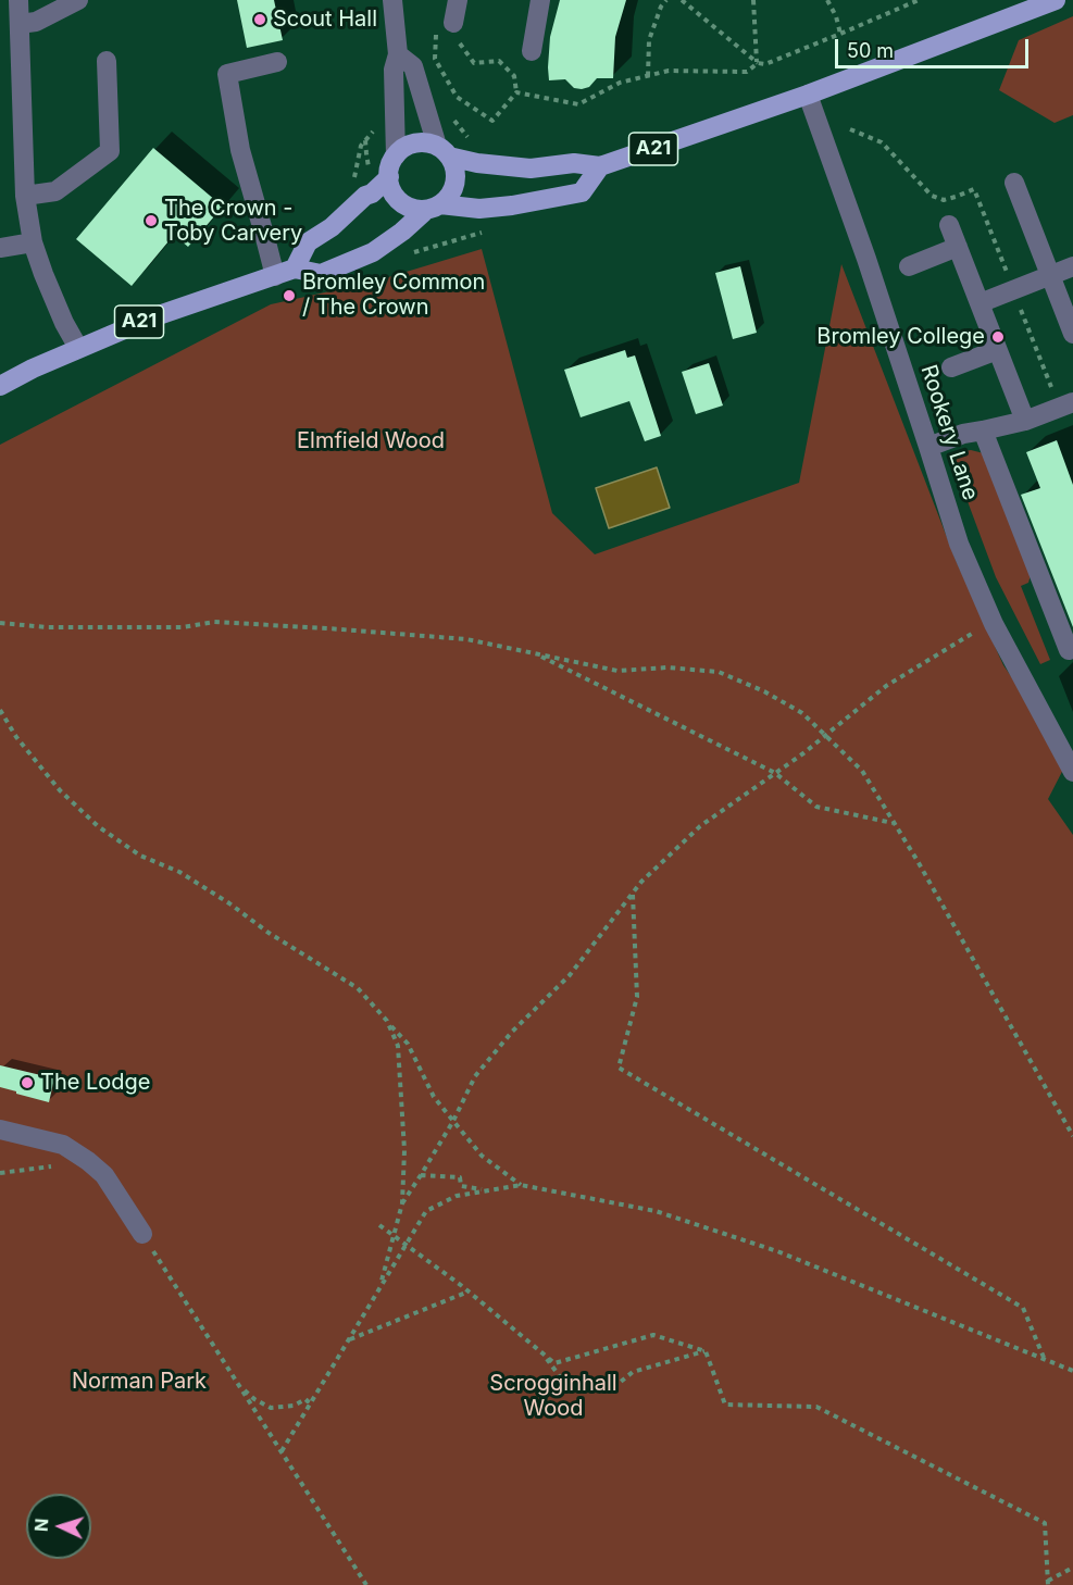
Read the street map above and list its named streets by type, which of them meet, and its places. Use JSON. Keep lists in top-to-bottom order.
{
  "streets": {
    "main road": ["A21"],
    "street": ["Rookery Lane"]
  },
  "crossings": [
    ["A21", "Rookery Lane"]
  ],
  "parks": ["Elmfield Wood", "Norman Park", "Scrogginhall Wood"],
  "places": [
    "Scout Hall",
    "The Crown - Toby Carvery",
    "Bromley Common / The Crown",
    "Bromley College",
    "The Lodge"
  ],
  "scale_bar": "50 m",
  "north": "left"
}
